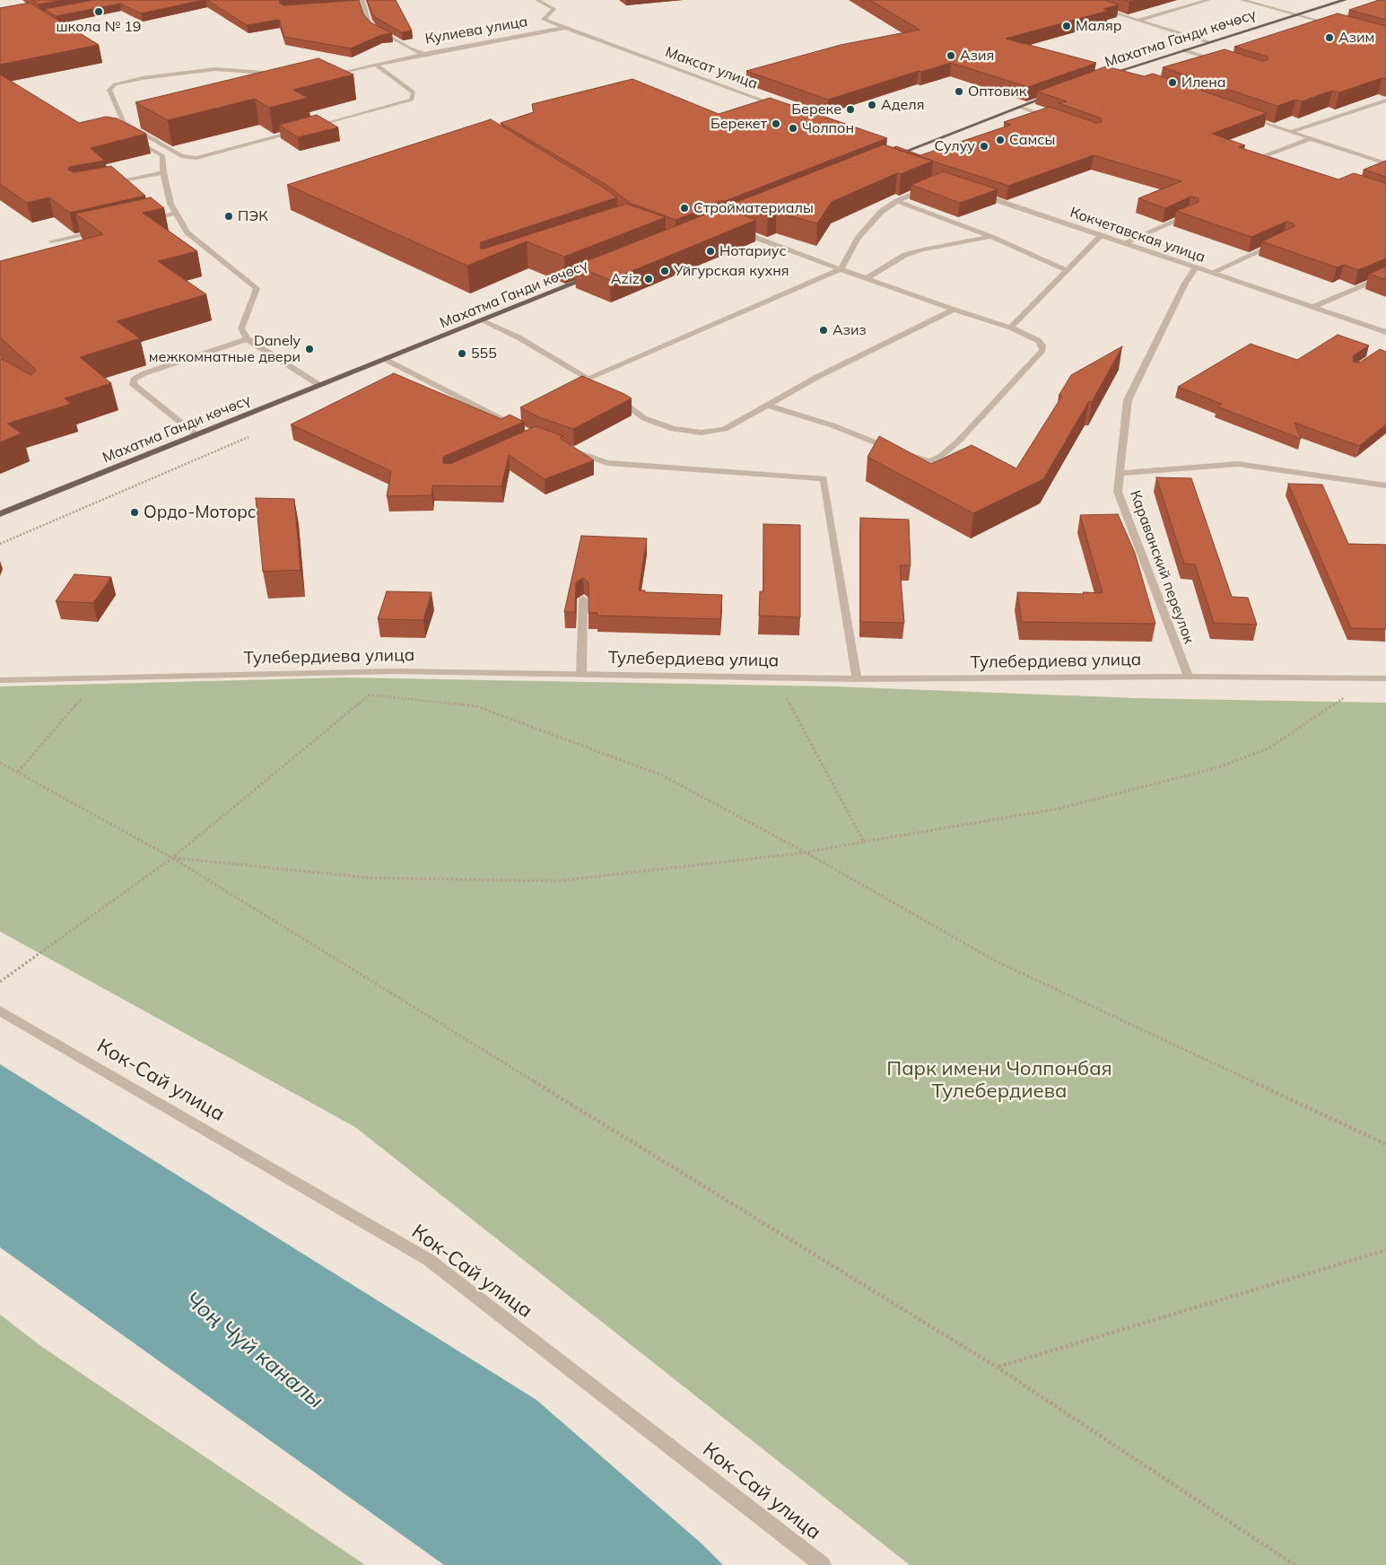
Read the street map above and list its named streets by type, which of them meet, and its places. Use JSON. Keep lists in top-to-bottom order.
{
  "streets": {
    "main road": ["Махатма Ганди көчөсү"],
    "street": [
      "Кулиева улица",
      "Максат улица",
      "Кокчетавская улица",
      "Караванский переулок",
      "Тулебердиева улица",
      "Кок-Сай улица"
    ]
  },
  "crossings": [
    ["Кулиева улица", "Максат улица"],
    ["Кокчетавская улица", "Караванский переулок"],
    ["Караванский переулок", "Тулебердиева улица"]
  ],
  "water": ["Чоң Чүй каналы"],
  "parks": ["Парк имени Чолпонбая Тулебердиева"],
  "places": [
    "школа № 19",
    "Маляр",
    "Азим",
    "Азия",
    "Илена",
    "Оптовик",
    "Аделя",
    "Береке",
    "Берекет",
    "Чолпон",
    "Самсы",
    "Сулуу",
    "Стройматериалы",
    "ПЭК",
    "Нотариус",
    "Уйгурская кухня",
    "Aziz",
    "Азиз",
    "Danely межкомнатные двери",
    "555",
    "Ордо-Моторс"
  ]
}
